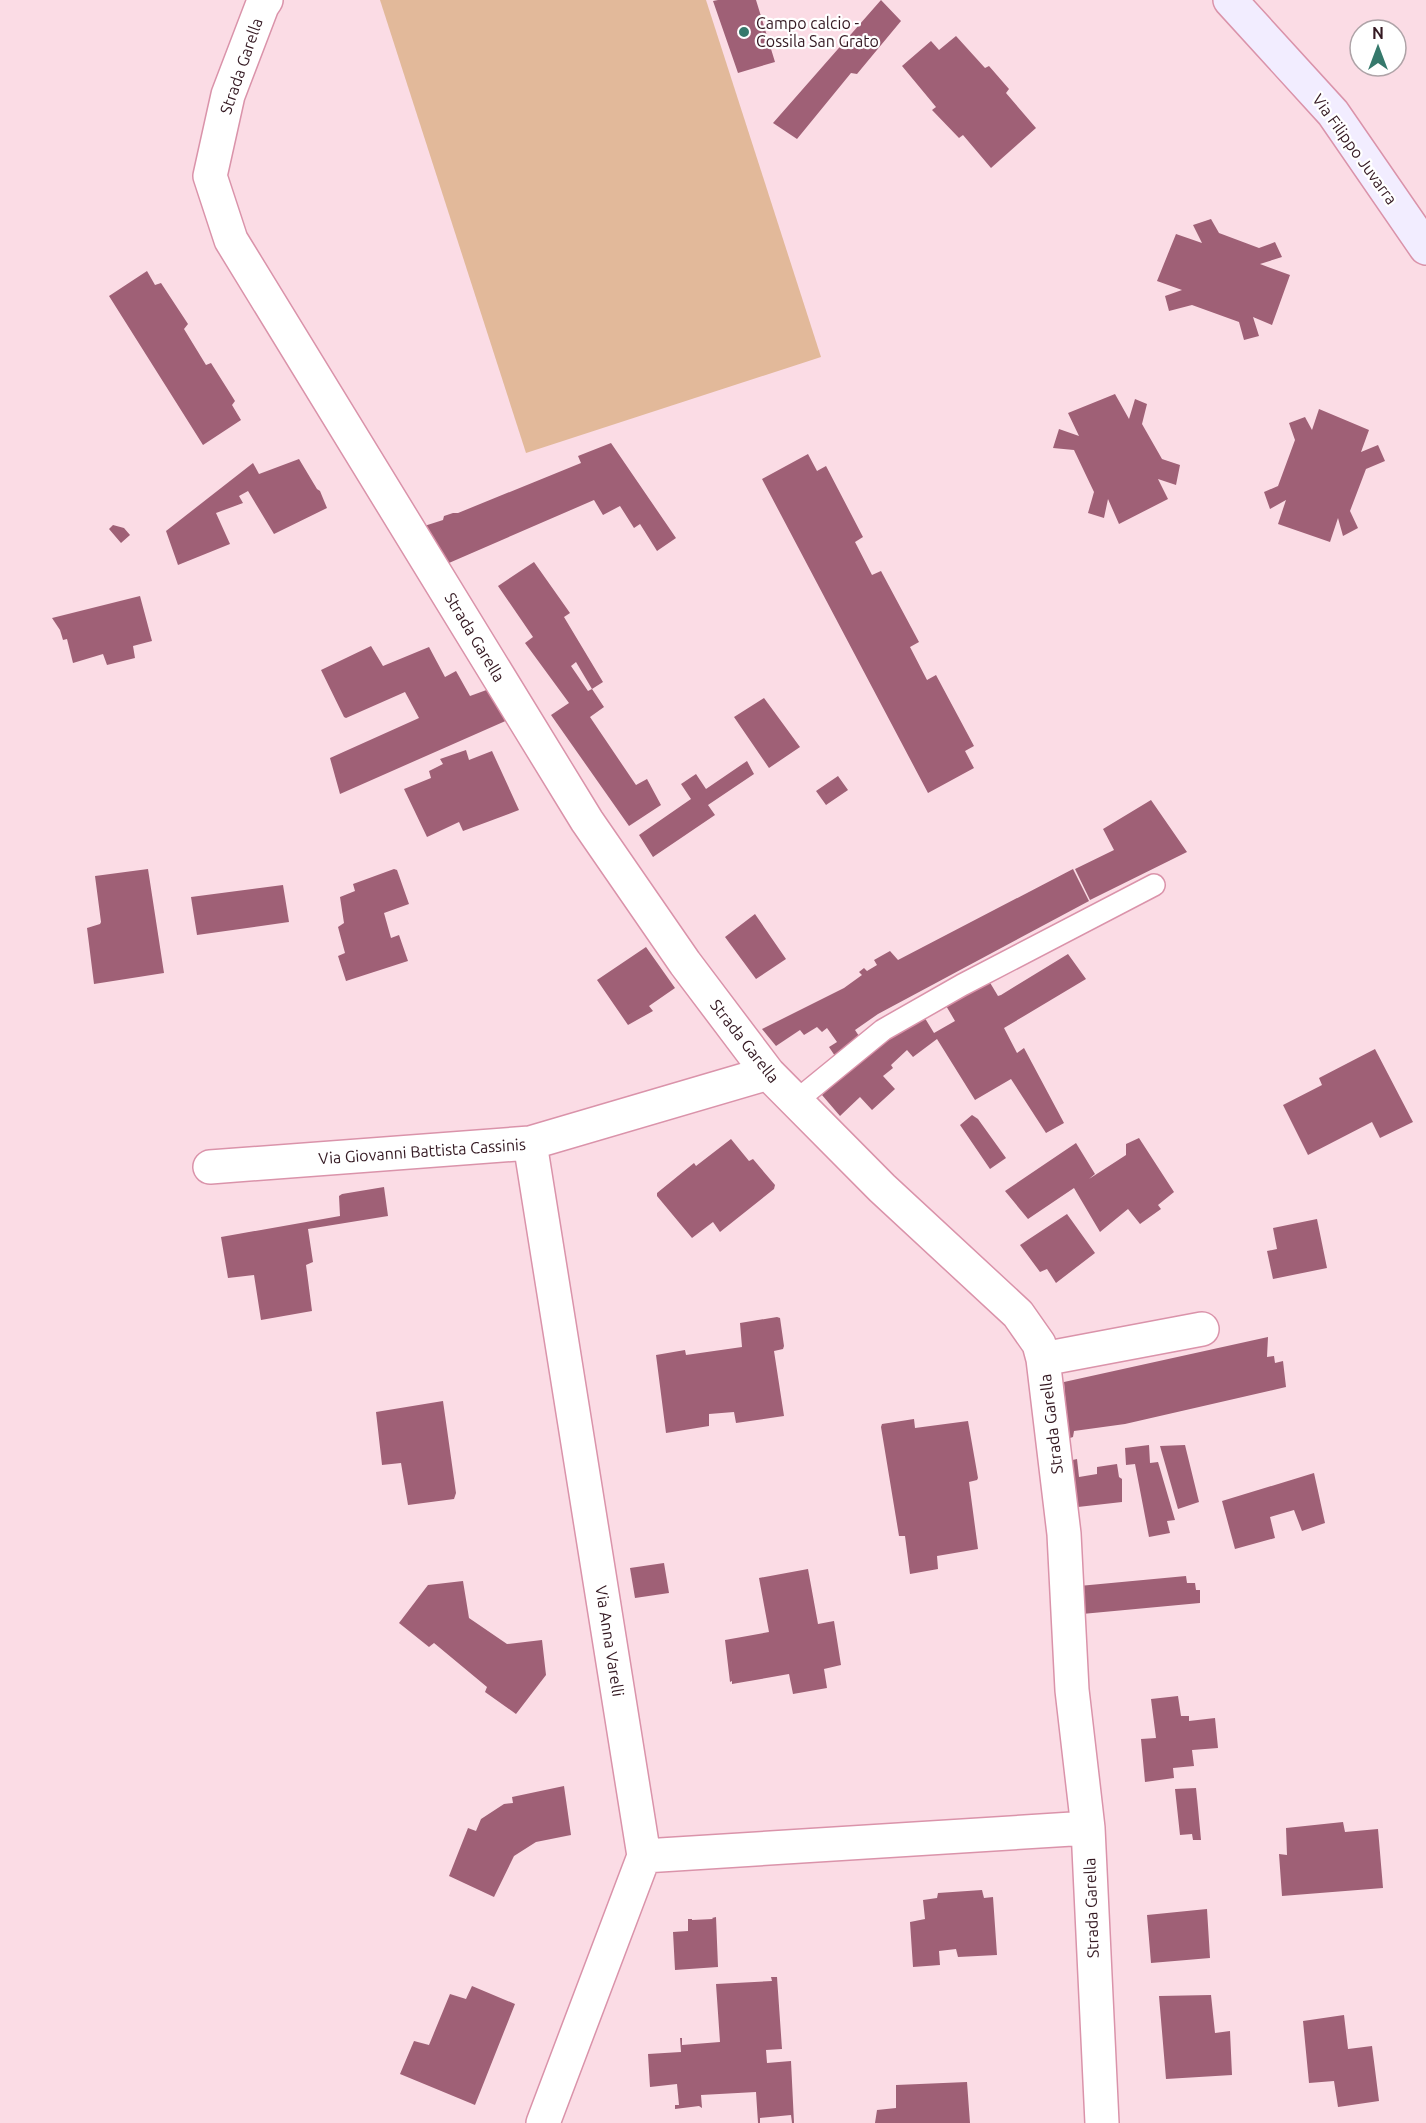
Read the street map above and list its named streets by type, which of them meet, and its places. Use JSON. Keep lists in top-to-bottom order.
{
  "streets": {
    "main road": ["Via Filippo Juvarra"],
    "street": ["Strada Garella", "Via Giovanni Battista Cassinis", "Via Anna Varelli"]
  },
  "crossings": [
    ["Strada Garella", "Via Giovanni Battista Cassinis"],
    ["Via Giovanni Battista Cassinis", "Via Anna Varelli"]
  ],
  "places": ["Campo calcio - Cossila San Grato"],
  "north": "top"
}
